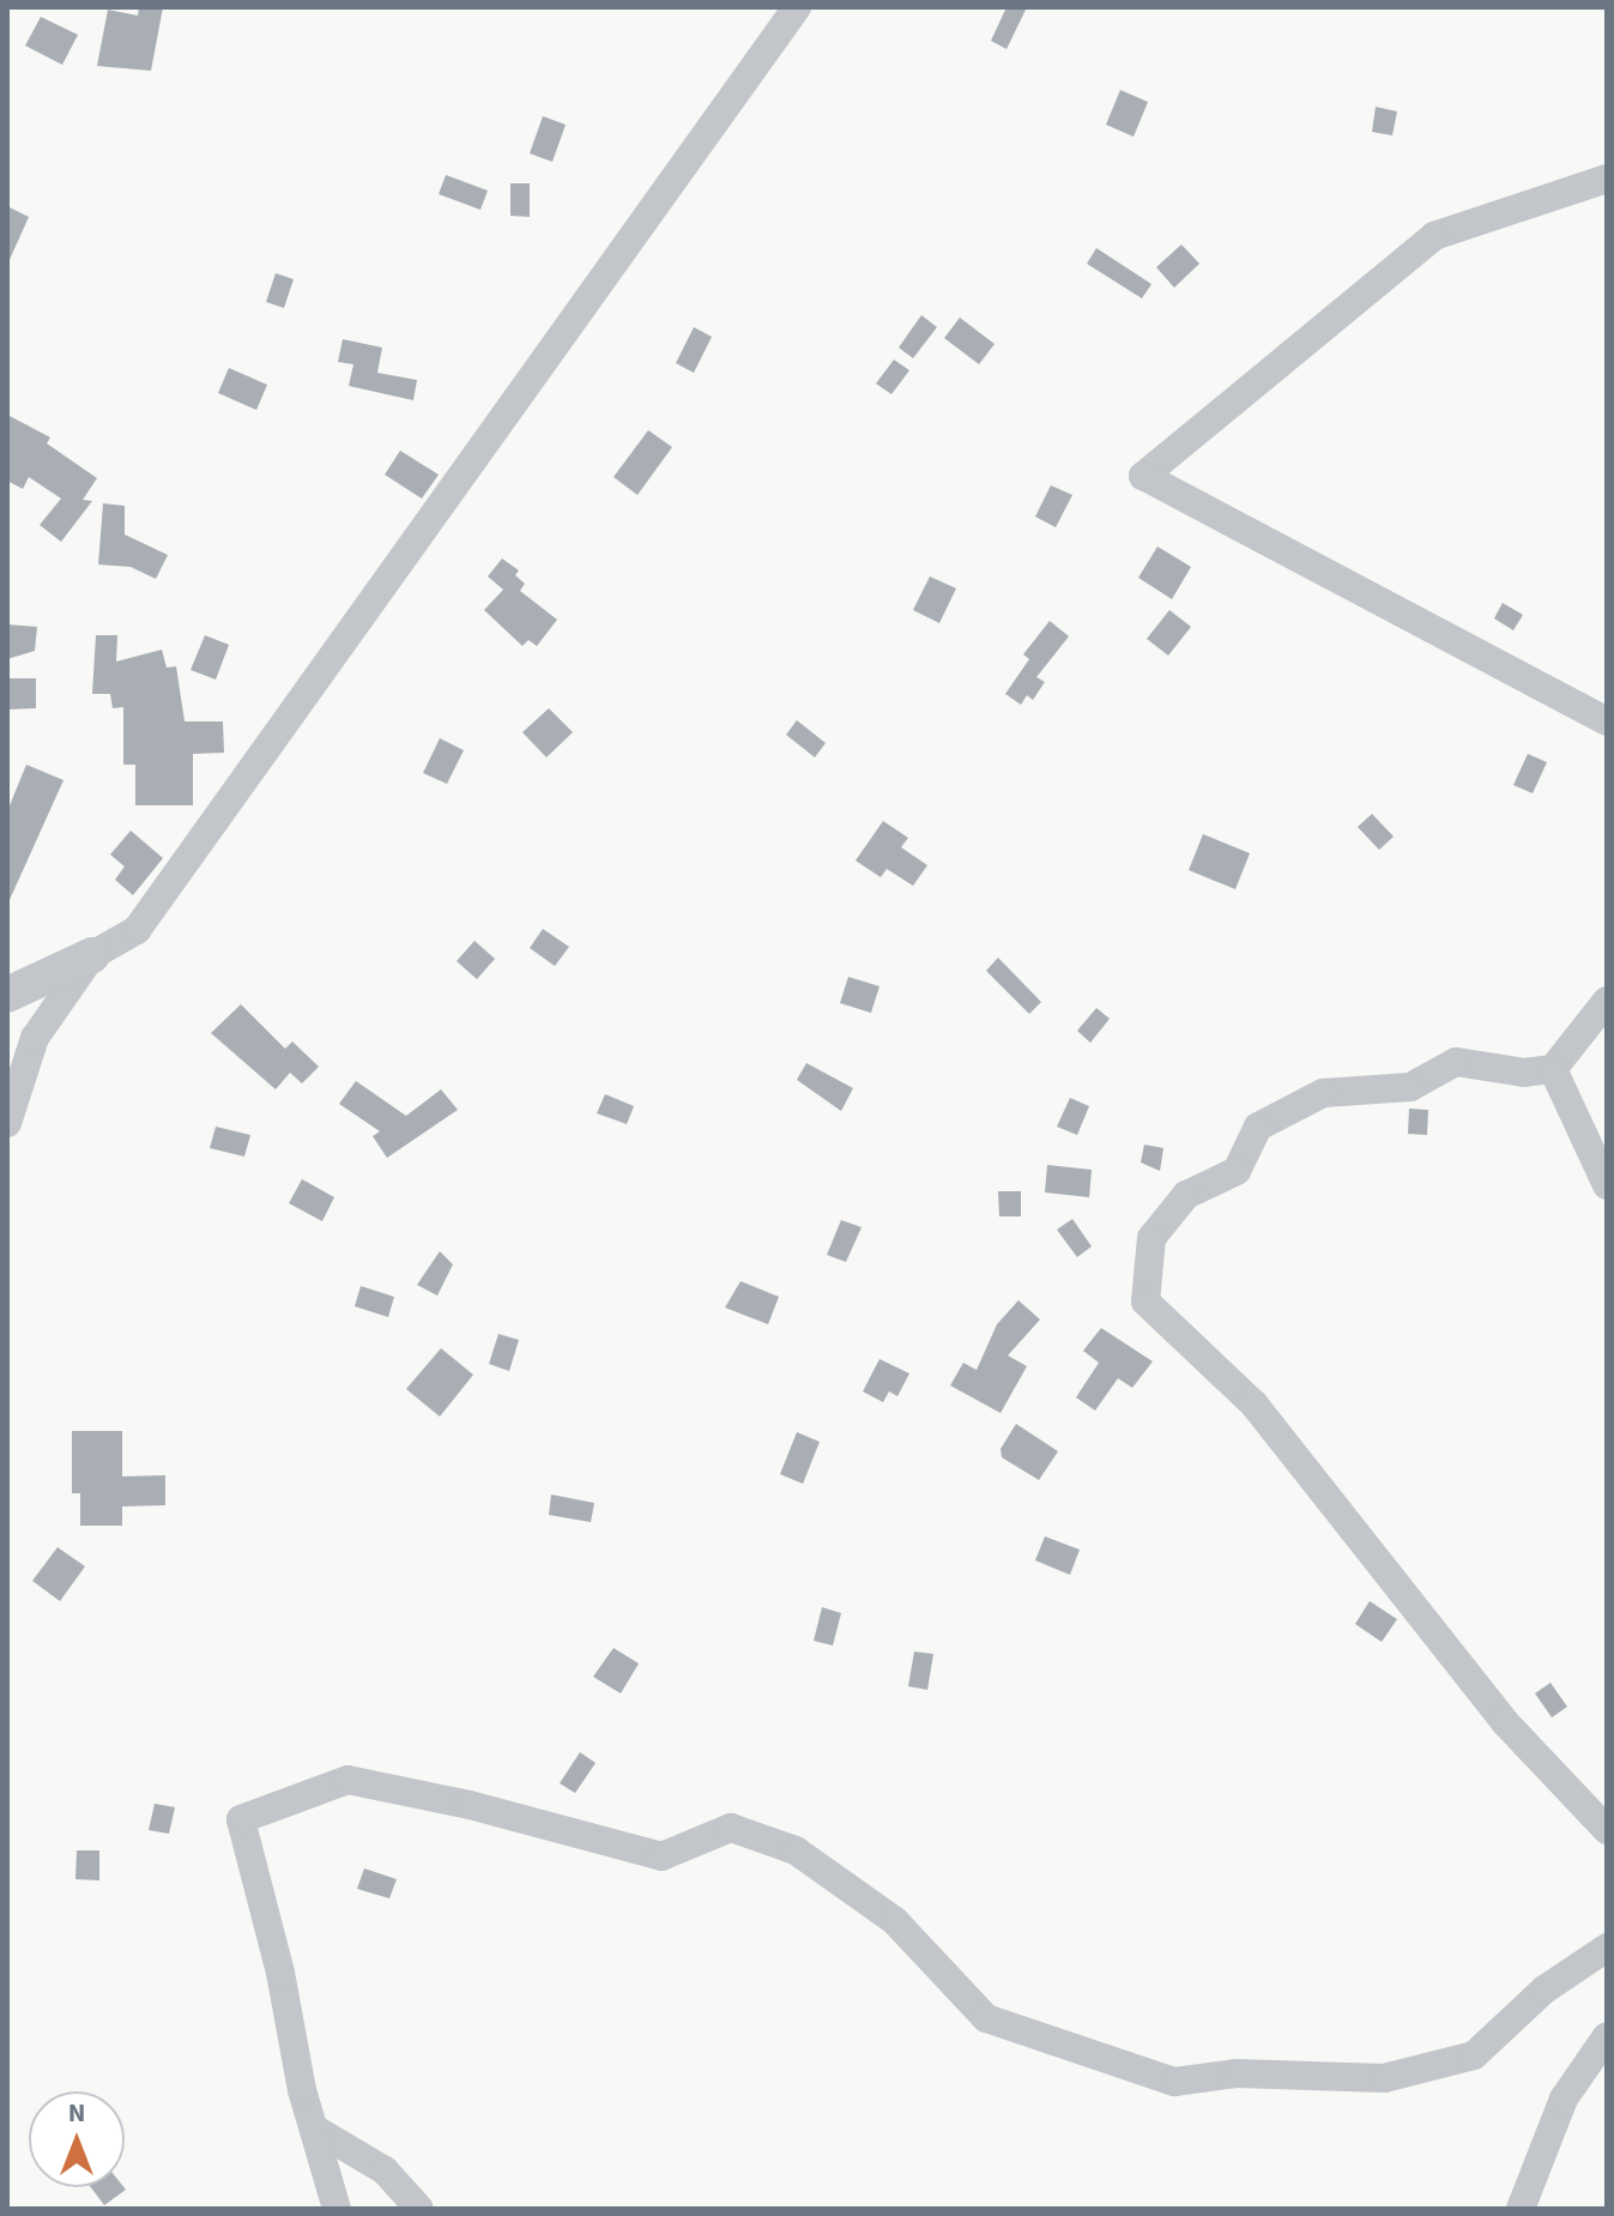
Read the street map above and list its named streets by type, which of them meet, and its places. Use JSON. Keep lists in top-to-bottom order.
{
  "north": "top"
}
